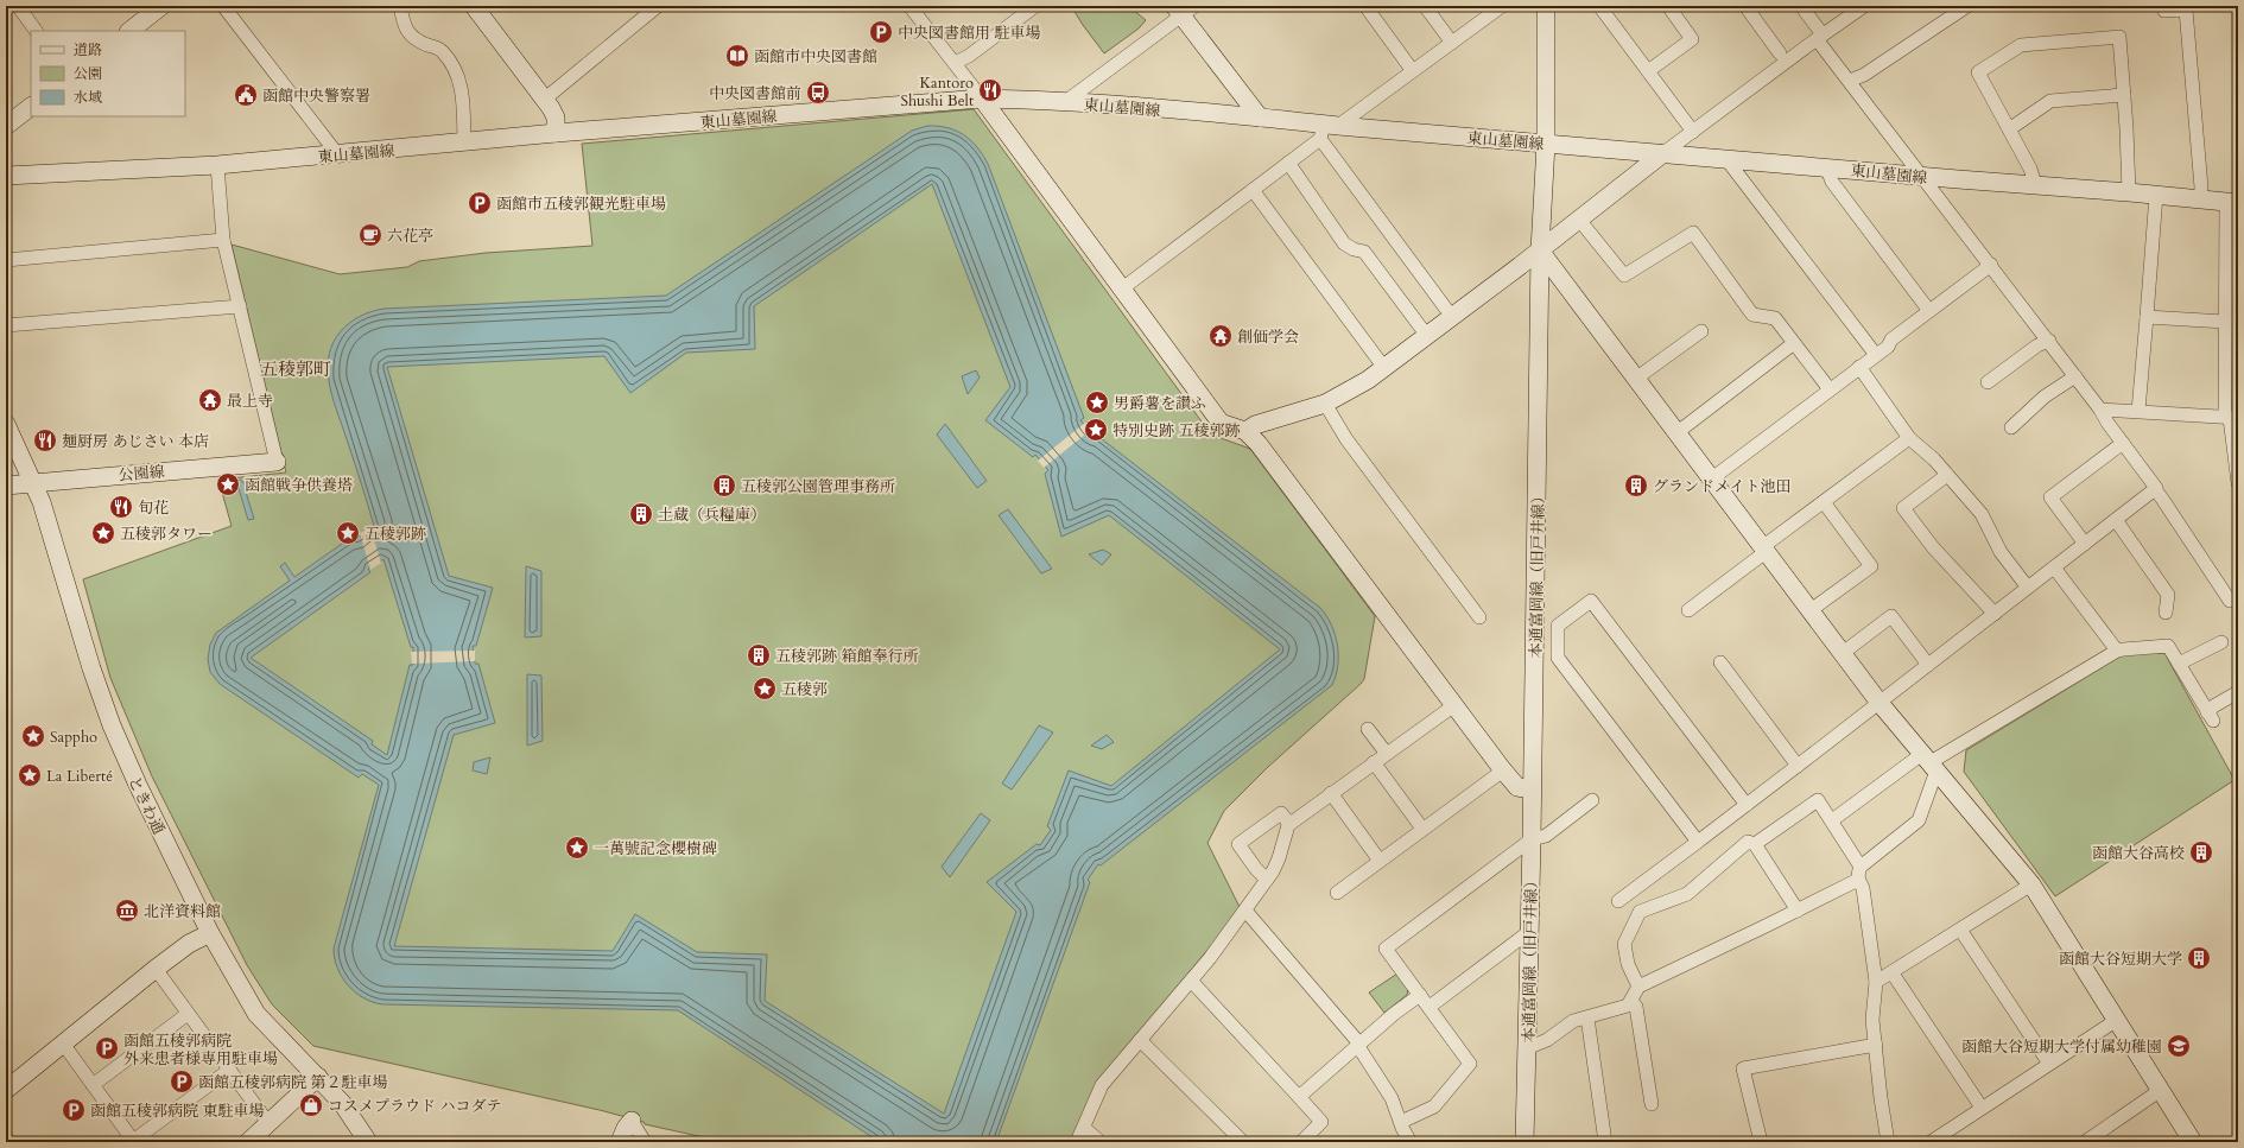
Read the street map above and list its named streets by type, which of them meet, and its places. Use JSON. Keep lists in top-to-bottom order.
{
  "streets": {
    "street": [
      "東山墓園線",
      "公園線",
      "本通富岡線（旧戸井線）",
      "ときわ通"
    ]
  },
  "crossings": [
    ["東山墓園線", "本通富岡線（旧戸井線）"],
    ["公園線", "ときわ通"]
  ],
  "districts": ["五稜郭町"],
  "places": {
    "parking": [
      "中央図書館用 駐車場",
      "函館市五稜郭観光駐車場",
      "函館五稜郭病院 外来患者様専用駐車場",
      "函館五稜郭病院 第２駐車場",
      "函館五稜郭病院 東駐車場"
    ],
    "library": ["函館市中央図書館"],
    "restaurant": ["Kantoro Shushi Belt", "麺厨房 あじさい 本店", "旬花"],
    "bus stop": ["中央図書館前"],
    "public building": ["函館中央警察署"],
    "cafe": ["六花亭"],
    "temple": ["創価学会", "最上寺"],
    "place": [
      "男爵薯を讃ふ",
      "特別史跡 五稜郭跡",
      "函館戦争供養塔",
      "五稜郭タワー",
      "五稜郭跡",
      "五稜郭",
      "Sappho",
      "La Liberté",
      "一萬號記念櫻樹碑"
    ],
    "building": [
      "五稜郭公園管理事務所",
      "グランドメイト池田",
      "土蔵（兵糧庫）",
      "五稜郭跡 箱館奉行所",
      "函館大谷高校",
      "函館大谷短期大学"
    ],
    "museum": ["北洋資料館"],
    "school or university": ["函館大谷短期大学付属幼稚園"],
    "shop": ["コスメプラウド ハコダテ"]
  },
  "legend": ["道路", "公園", "水域"]
}
